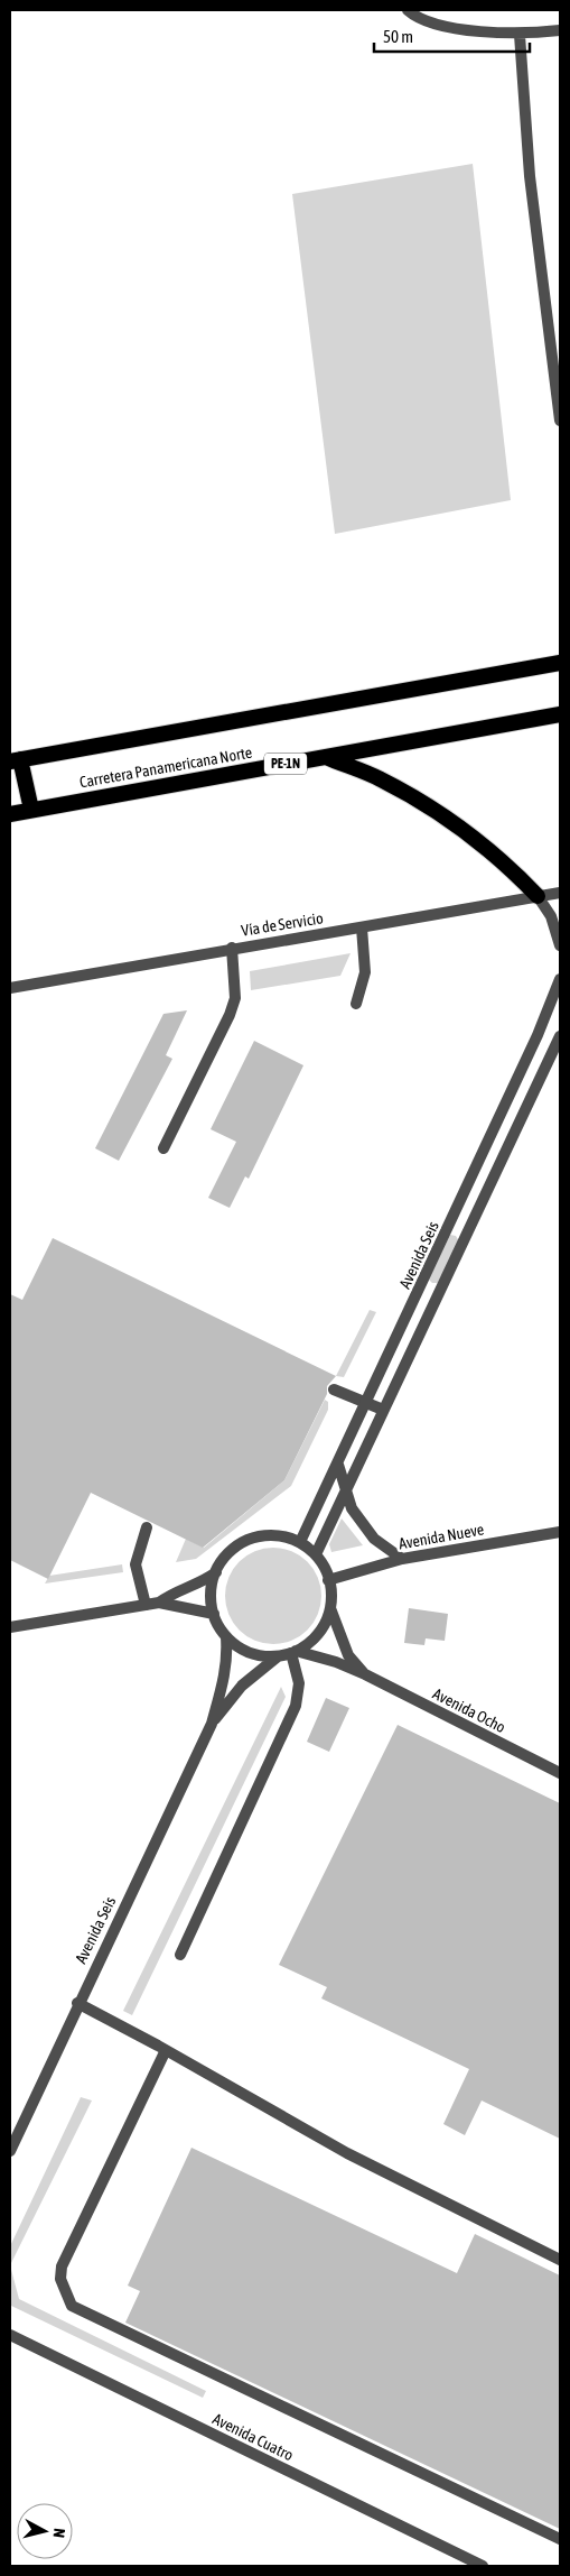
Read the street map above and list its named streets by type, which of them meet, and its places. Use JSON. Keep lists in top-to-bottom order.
{
  "streets": {
    "highway": ["PE-1N", "Carretera Panamericana Norte"],
    "street": [
      "Vía de Servicio",
      "Avenida Seis",
      "Avenida Nueve",
      "Avenida Ocho",
      "Avenida Cuatro"
    ]
  },
  "crossings": [
    ["Avenida Seis", "Avenida Nueve"],
    ["Avenida Seis", "Avenida Ocho"],
    ["Avenida Nueve", "Avenida Ocho"]
  ],
  "scale_bar": "50 m",
  "north": "right"
}
